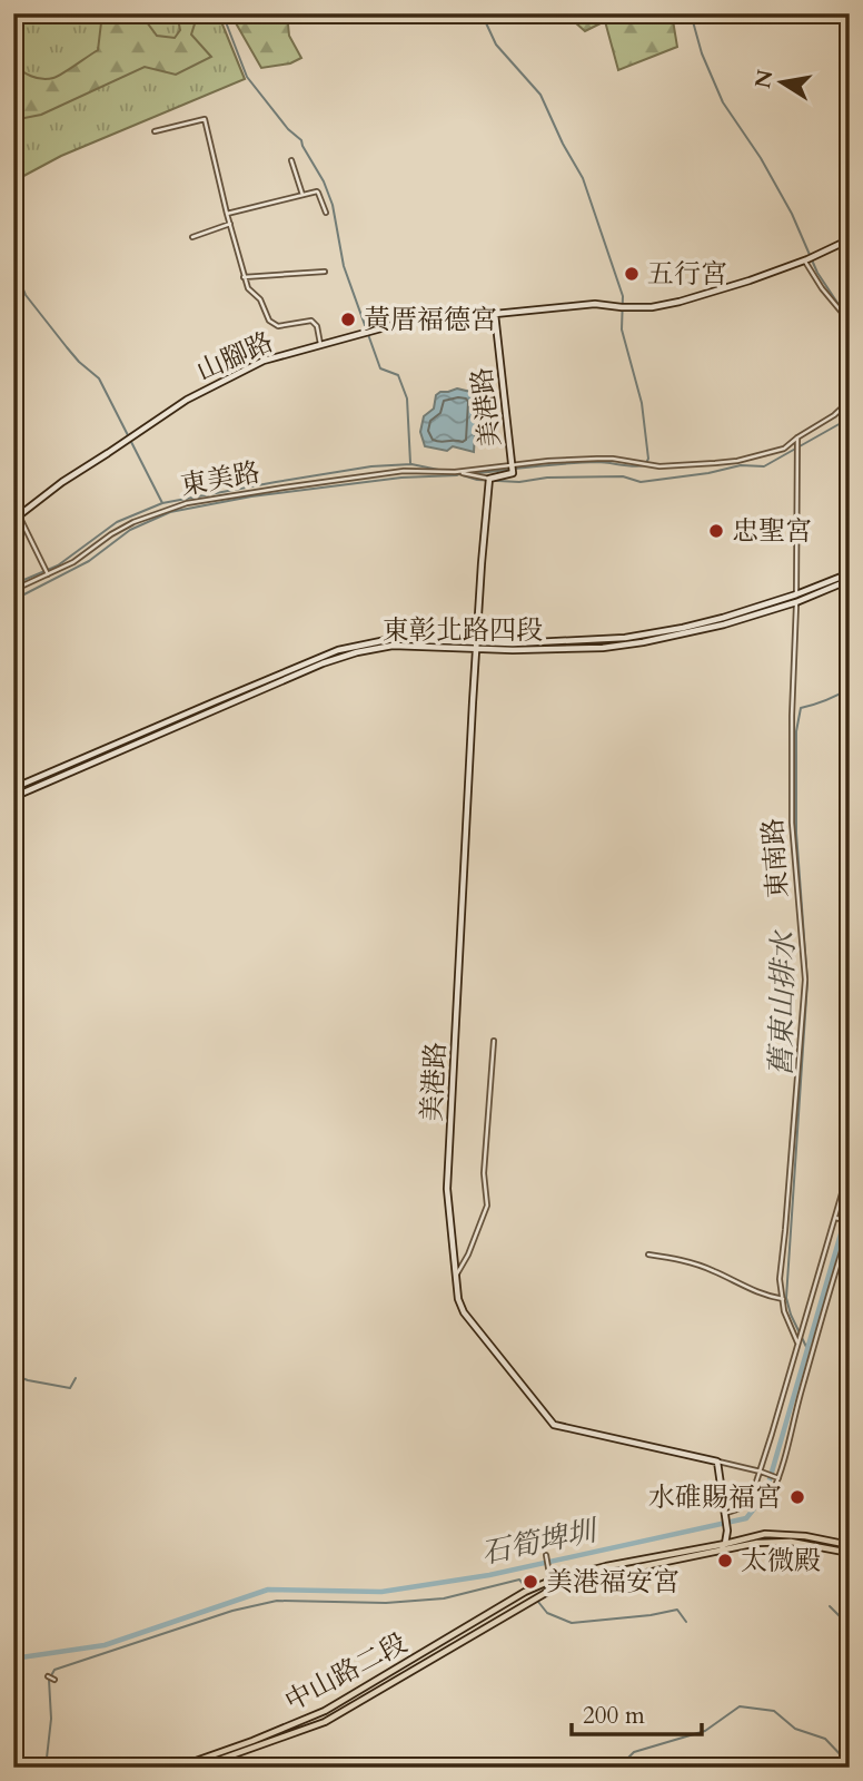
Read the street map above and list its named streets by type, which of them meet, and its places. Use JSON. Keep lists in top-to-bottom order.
{
  "streets": {
    "main road": ["中山路二段"],
    "street": [
      "山腳路",
      "美港路",
      "東美路",
      "東彰北路四段",
      "東南路"
    ]
  },
  "crossings": [
    ["山腳路", "美港路"],
    ["美港路", "東彰北路四段"],
    ["東彰北路四段", "東南路"]
  ],
  "water": ["舊東山排水", "石筍埤圳"],
  "places": [
    "五行宮",
    "黃厝福德宮",
    "忠聖宮",
    "水碓賜福宮",
    "太微殿",
    "美港福安宮"
  ],
  "scale_bar": "200 m",
  "north": "left"
}
